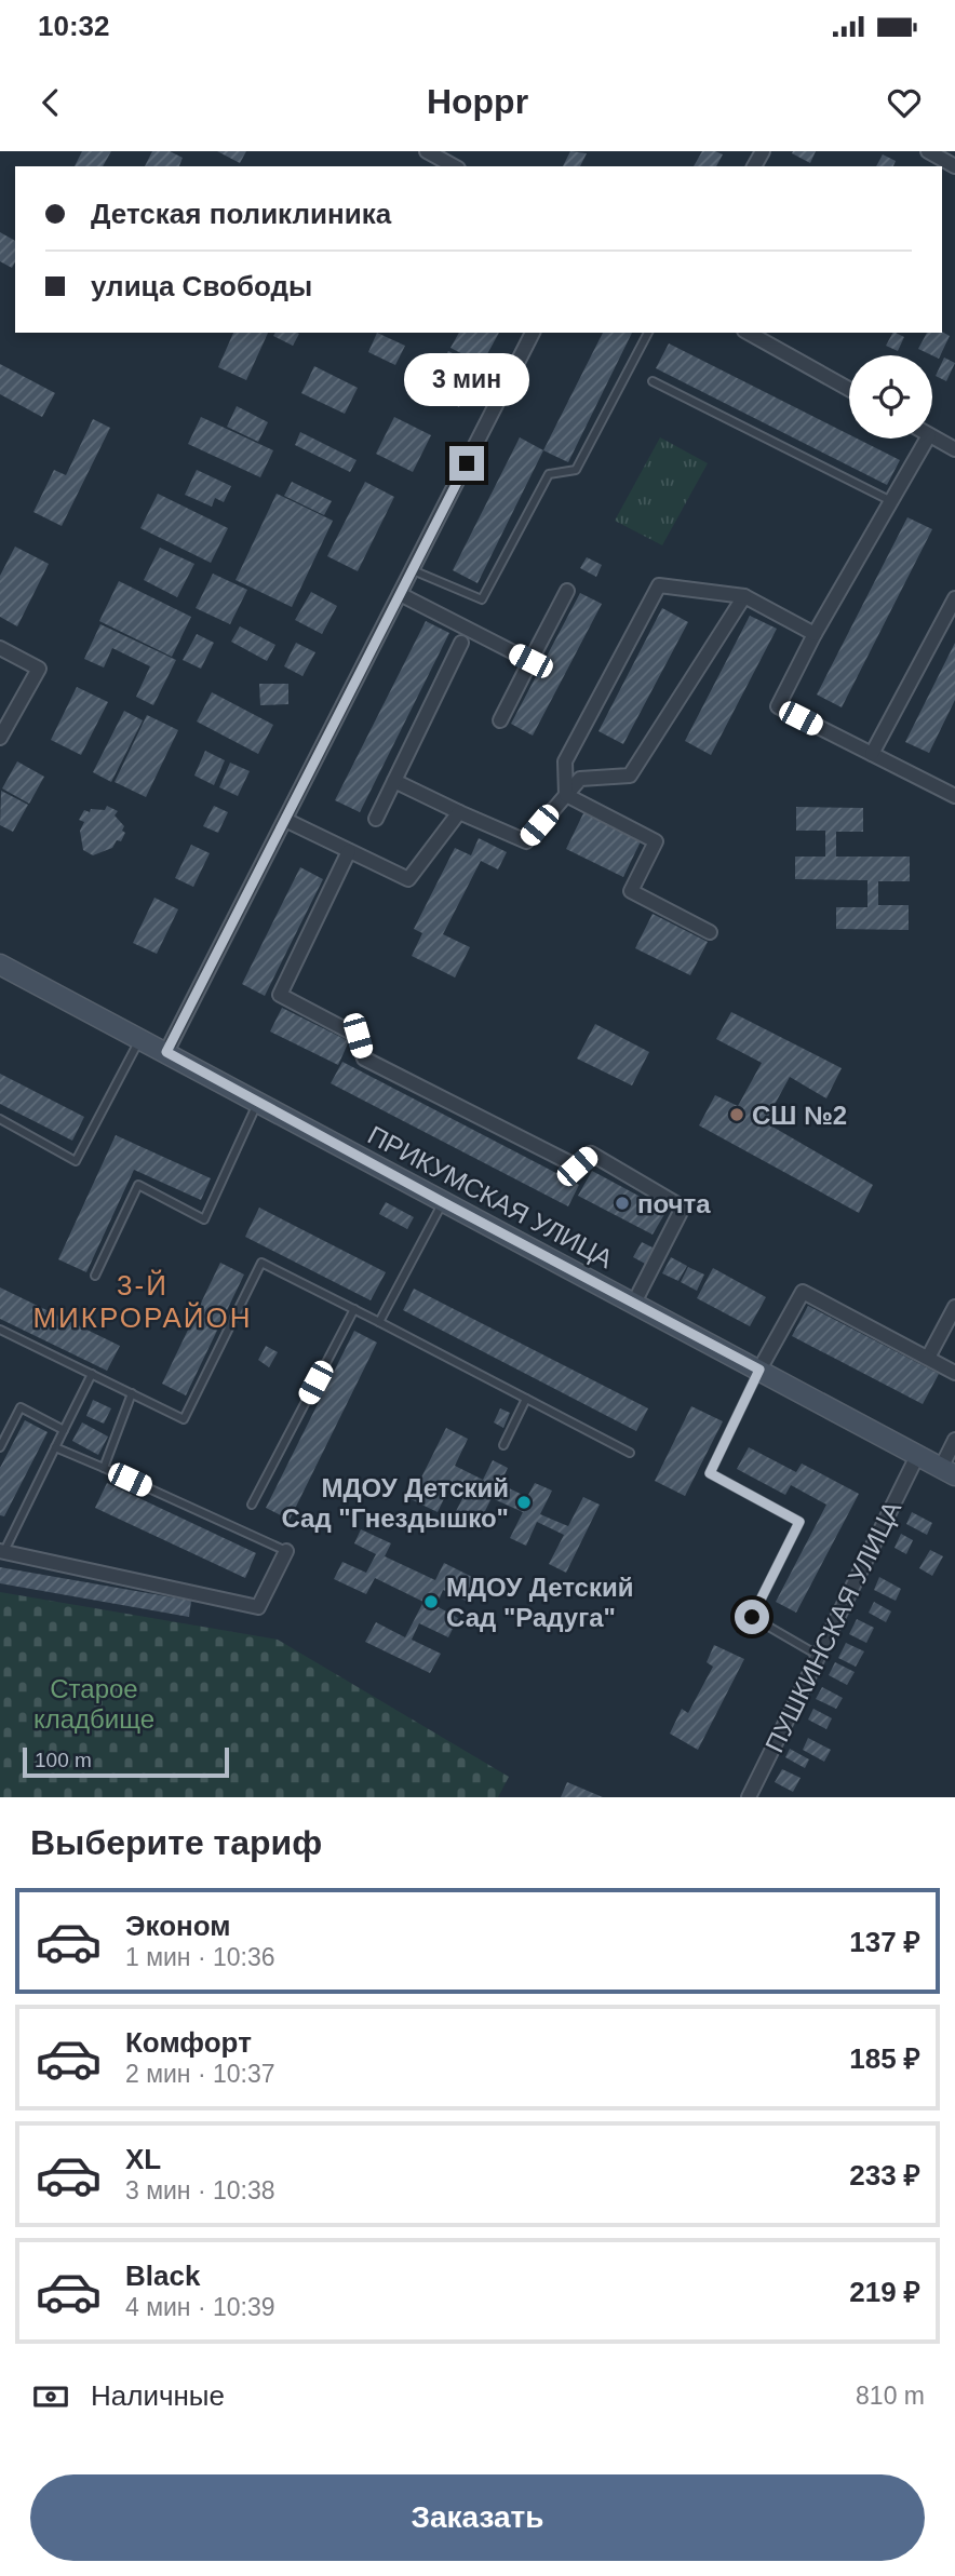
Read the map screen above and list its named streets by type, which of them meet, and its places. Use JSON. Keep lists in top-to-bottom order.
{
  "streets": {
    "main road": ["ПРИКУМСКАЯ УЛИЦА"],
    "street": ["ПУШКИНСКАЯ УЛИЦА"]
  },
  "crossings": [
    ["ПРИКУМСКАЯ УЛИЦА", "ПУШКИНСКАЯ УЛИЦА"]
  ],
  "districts": ["3-Й МИКРОРАЙОН"],
  "parks": ["Старое кладбище"],
  "places": [
    "СШ №2",
    "почта",
    "МДОУ Детский Сад \"Гнездышко\"",
    "МДОУ Детский Сад \"Радуга\""
  ],
  "scale_bar": "100 m",
  "page": {
    "status": "10:32",
    "header": "Hoppr",
    "banner": ["Детская поликлиника", "улица Свободы"],
    "bubble": "3 мин",
    "scale": "100 m",
    "heading": "Выберите тариф",
    "list": [
      {
        "name": "Эконом",
        "note": "1 мин · 10:36",
        "value": "137 ₽"
      },
      {
        "name": "Комфорт",
        "note": "2 мин · 10:37",
        "value": "185 ₽"
      },
      {
        "name": "XL",
        "note": "3 мин · 10:38",
        "value": "233 ₽"
      },
      {
        "name": "Black",
        "note": "4 мин · 10:39",
        "value": "219 ₽"
      }
    ],
    "pay": ["Наличные", "810 m"],
    "buttons": "Заказать"
  }
}
